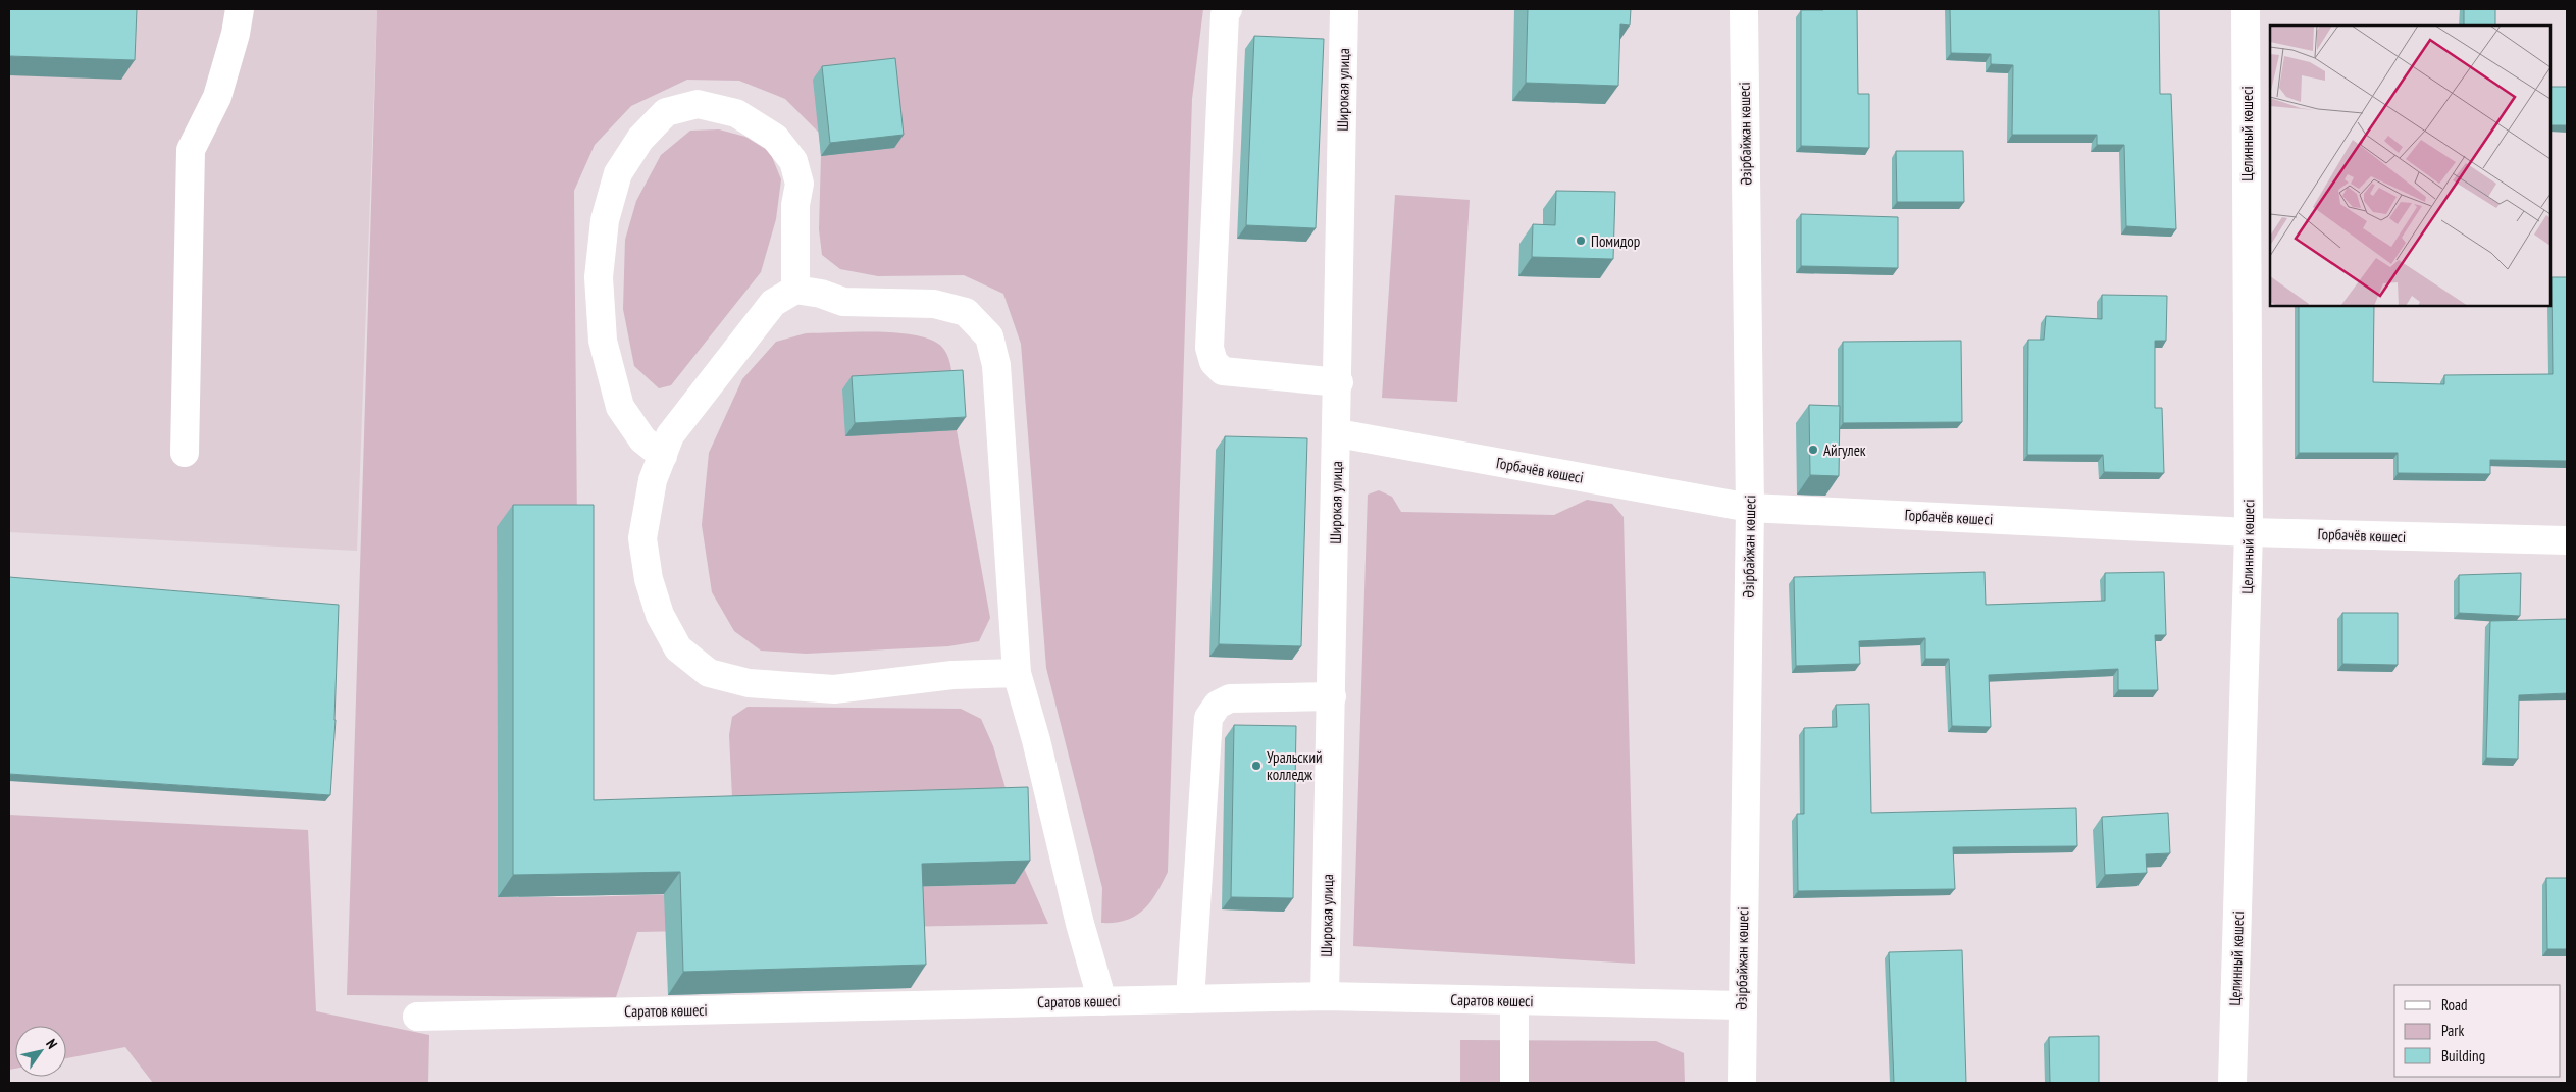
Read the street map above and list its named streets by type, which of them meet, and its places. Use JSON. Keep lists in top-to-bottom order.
{
  "streets": {
    "street": [
      "Широкая улица",
      "Әзірбайжан көшесі",
      "Целинный көшесі",
      "Горбачёв көшесі",
      "Саратов көшесі"
    ]
  },
  "crossings": [
    ["Широкая улица", "Горбачёв көшесі"],
    ["Широкая улица", "Саратов көшесі"],
    ["Әзірбайжан көшесі", "Горбачёв көшесі"],
    ["Әзірбайжан көшесі", "Саратов көшесі"],
    ["Целинный көшесі", "Горбачёв көшесі"]
  ],
  "places": ["Помидор", "Айгулек", "Уральский колледж"],
  "legend": ["Road", "Park", "Building"],
  "north": "top right"
}
